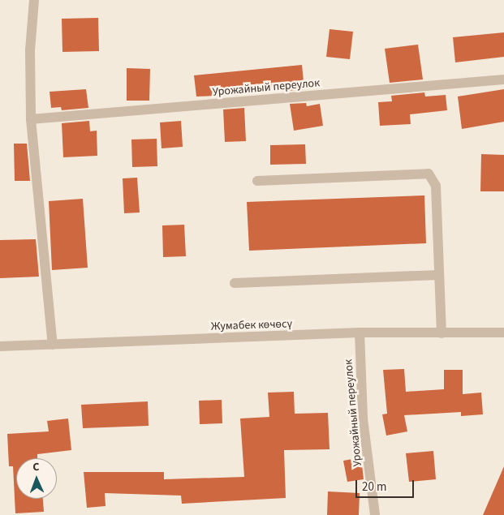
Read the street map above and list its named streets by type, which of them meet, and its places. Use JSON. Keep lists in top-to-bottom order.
{
  "streets": {
    "street": ["Урожайный переулок", "Жумабек көчөсү"]
  },
  "crossings": [
    ["Урожайный переулок", "Жумабек көчөсү"]
  ],
  "scale_bar": "20 m",
  "north": "top"
}
